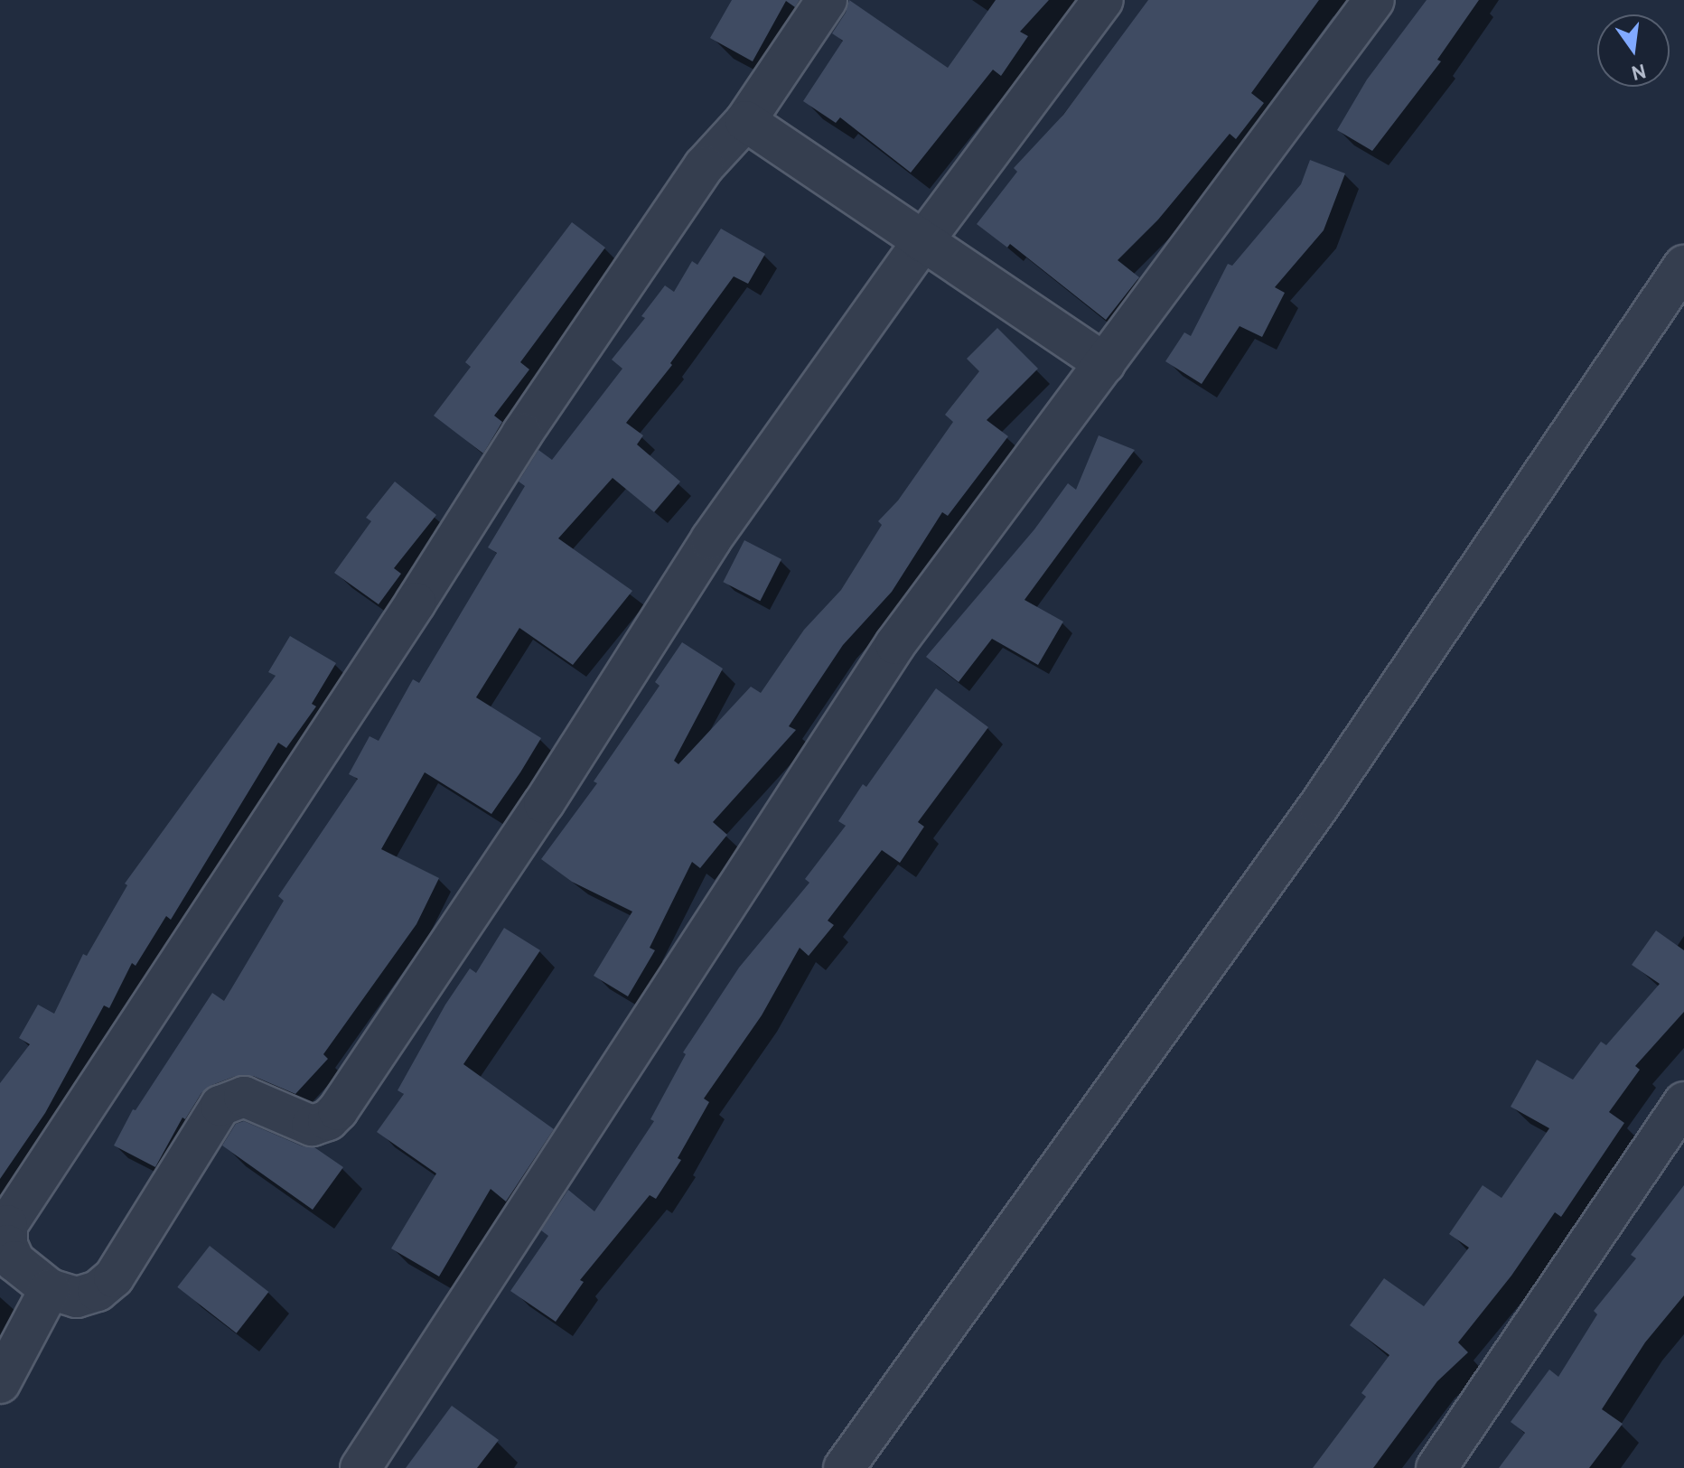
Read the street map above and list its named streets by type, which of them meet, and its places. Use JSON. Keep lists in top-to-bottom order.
{
  "north": "bottom"
}
